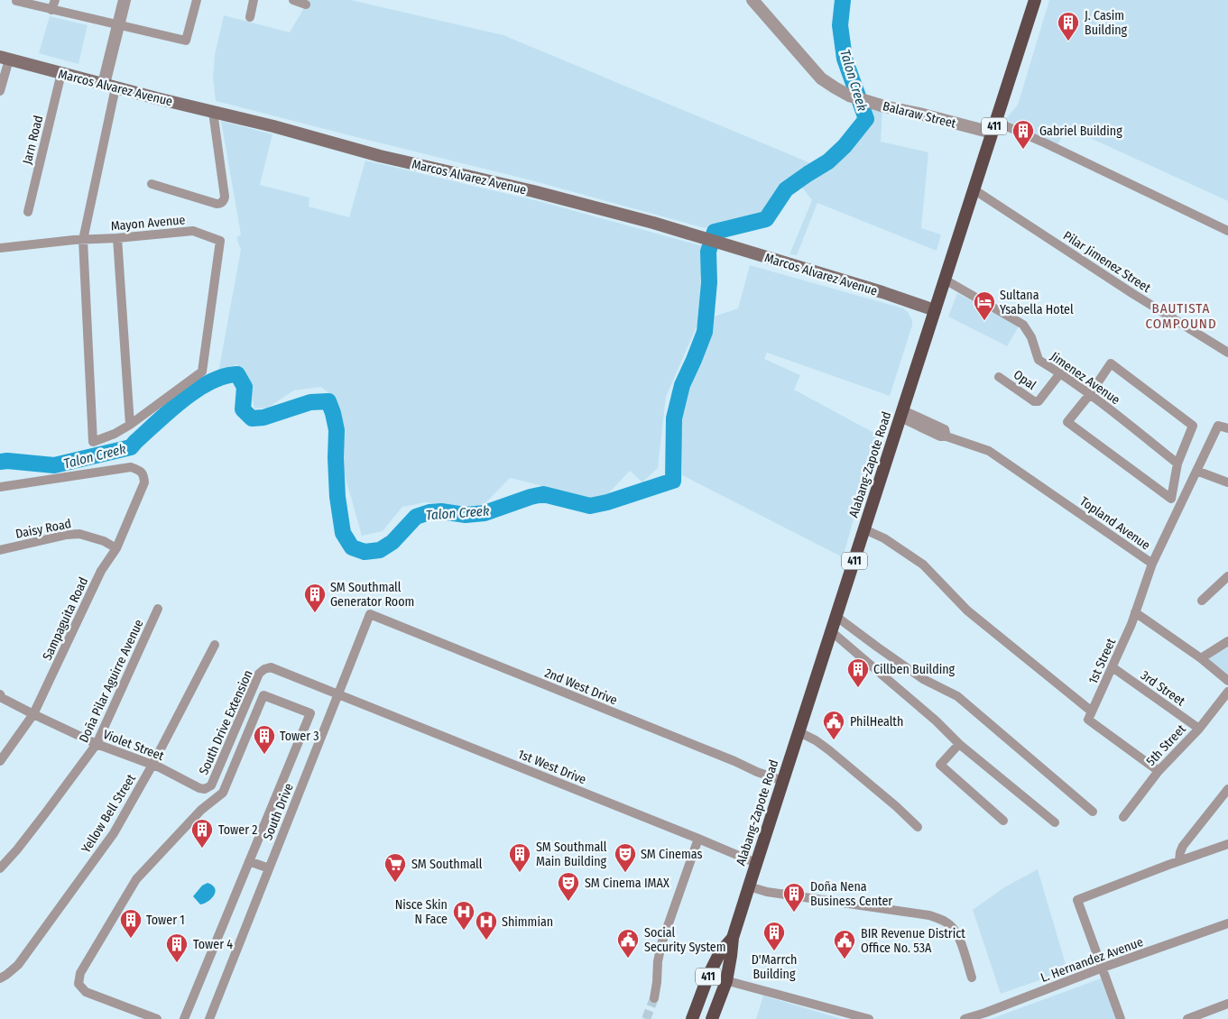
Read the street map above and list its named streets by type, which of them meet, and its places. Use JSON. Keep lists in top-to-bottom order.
{
  "streets": {
    "highway": ["411", "Alabang-Zapote Road"],
    "main road": ["Marcos Alvarez Avenue"],
    "street": [
      "Balaraw Street",
      "Jarn Road",
      "Mayon Avenue",
      "Pilar Jimenez Street",
      "Jimenez Avenue",
      "Opal",
      "Topland Avenue",
      "Daisy Road",
      "Sampaguita Road",
      "1st Street",
      "Doña Pilar Aguirre Avenue",
      "2nd West Drive",
      "3rd Street",
      "South Drive Extension",
      "Violet Street",
      "5th Street",
      "1st West Drive",
      "South Drive",
      "Yellow Bell Street",
      "L. Hernandez Avenue"
    ]
  },
  "crossings": [
    ["Marcos Alvarez Avenue", "Jarn Road"],
    ["Marcos Alvarez Avenue", "Alabang-Zapote Road"],
    ["Balaraw Street", "Alabang-Zapote Road"],
    ["Pilar Jimenez Street", "Alabang-Zapote Road"],
    ["Jimenez Avenue", "Opal"],
    ["Jimenez Avenue", "Alabang-Zapote Road"],
    ["Alabang-Zapote Road", "Topland Avenue"],
    ["Alabang-Zapote Road", "2nd West Drive"],
    ["Alabang-Zapote Road", "1st West Drive"],
    ["Topland Avenue", "1st Street"],
    ["Daisy Road", "Sampaguita Road"],
    ["Sampaguita Road", "Violet Street"],
    ["1st Street", "3rd Street"],
    ["Doña Pilar Aguirre Avenue", "Violet Street"],
    ["2nd West Drive", "South Drive"],
    ["3rd Street", "5th Street"],
    ["South Drive Extension", "Violet Street"],
    ["South Drive Extension", "1st West Drive"],
    ["South Drive Extension", "South Drive"],
    ["Violet Street", "Yellow Bell Street"],
    ["1st West Drive", "South Drive"]
  ],
  "districts": ["BAUTISTA COMPOUND"],
  "water": ["Talon Creek"],
  "places": {
    "building": [
      "J. Casim Building",
      "Gabriel Building",
      "SM Southmall Generator Room",
      "Cillben Building",
      "Tower 3",
      "Tower 2",
      "SM Southmall Main Building",
      "Doña Nena Business Center",
      "Tower 1",
      "D'Marrch Building",
      "Tower 4"
    ],
    "hotel": ["Sultana Ysabella Hotel"],
    "public building": ["PhilHealth", "Social Security System", "BIR Revenue District Office No. 53A"],
    "theatre": ["SM Cinemas", "SM Cinema IMAX"],
    "supermarket": ["SM Southmall"],
    "hospital": ["Nisce Skin N Face", "Shimmian"]
  }
}
